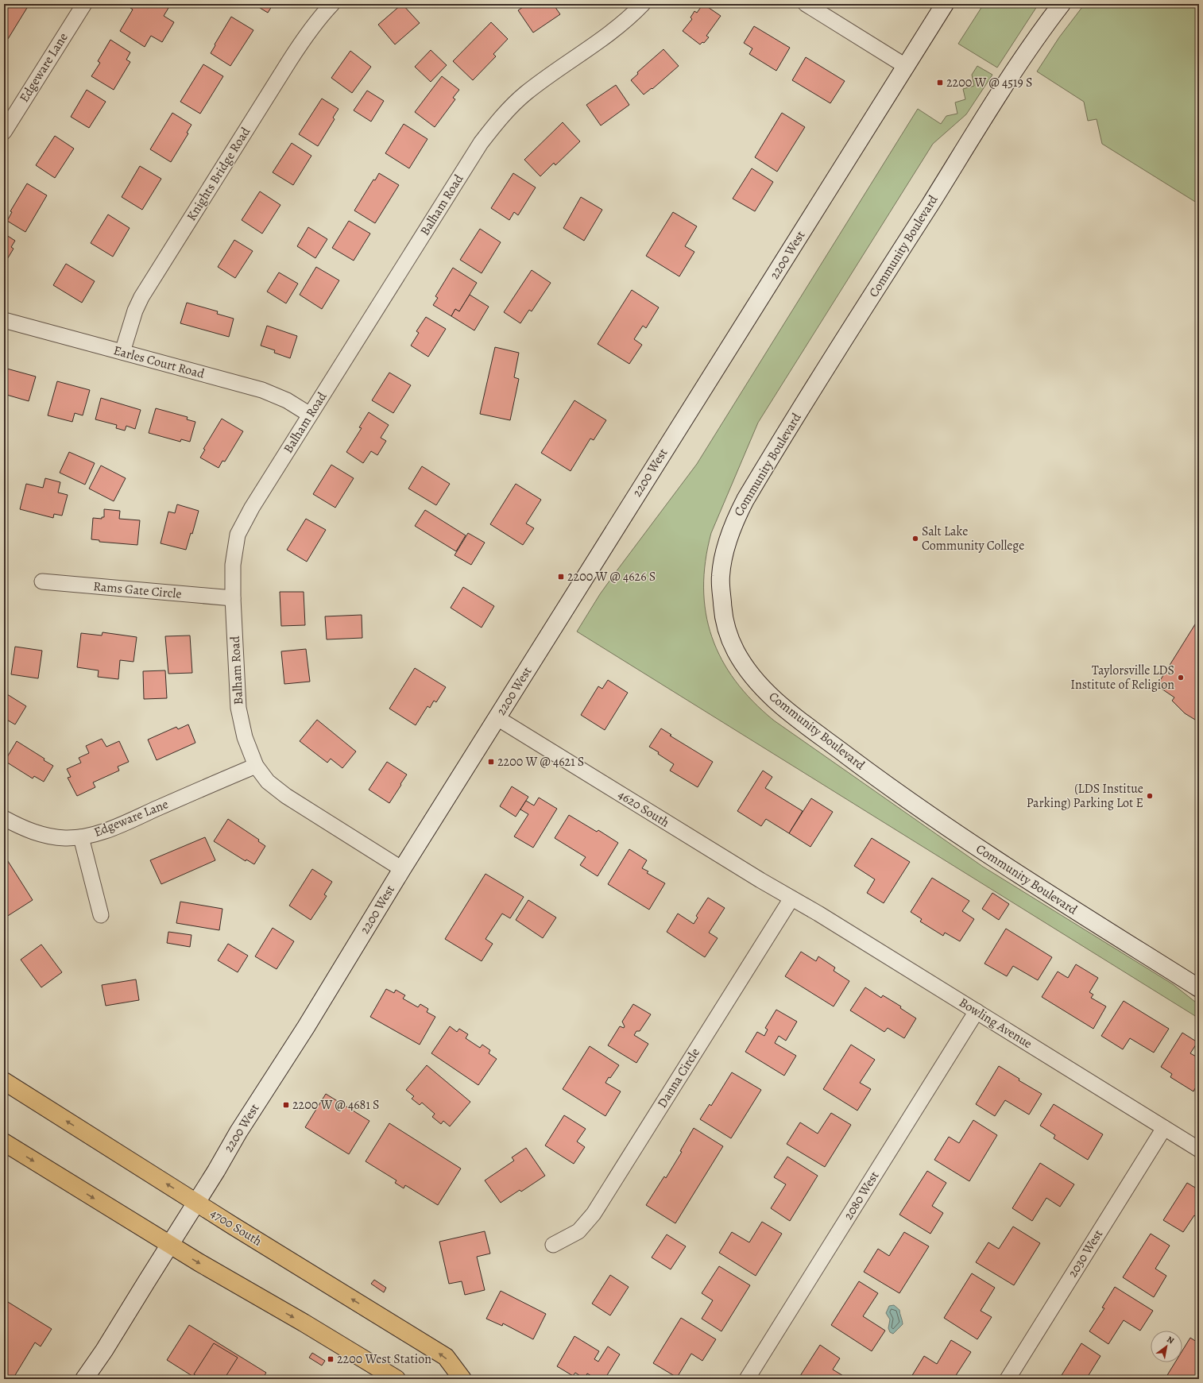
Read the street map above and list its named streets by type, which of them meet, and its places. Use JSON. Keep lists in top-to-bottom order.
{
  "streets": {
    "main road": ["4700 South"],
    "street": [
      "Edgeware Lane",
      "Knights Bridge Road",
      "Balham Road",
      "Community Boulevard",
      "2200 West",
      "Earles Court Road",
      "Rams Gate Circle",
      "4620 South",
      "Bowling Avenue",
      "Danna Circle",
      "2080 West",
      "2030 West"
    ]
  },
  "crossings": [
    ["Edgeware Lane", "Balham Road"],
    ["Knights Bridge Road", "Earles Court Road"],
    ["Balham Road", "2200 West"],
    ["Balham Road", "Earles Court Road"],
    ["Balham Road", "Rams Gate Circle"],
    ["2200 West", "4620 South"],
    ["2200 West", "4700 South"],
    ["4620 South", "Bowling Avenue"],
    ["4620 South", "Danna Circle"],
    ["Bowling Avenue", "Danna Circle"],
    ["Bowling Avenue", "2080 West"],
    ["Bowling Avenue", "2030 West"]
  ],
  "places": {
    "transit": [
      "2200 W @ 4519 S",
      "2200 W @ 4626 S",
      "2200 W @ 4621 S",
      "2200 W @ 4681 S",
      "2200 West Station"
    ],
    "other": ["Salt Lake Community College", "Taylorsville LDS Institute of Religion", "(LDS Institue Parking) Parking Lot E"]
  },
  "north": "top right"
}
